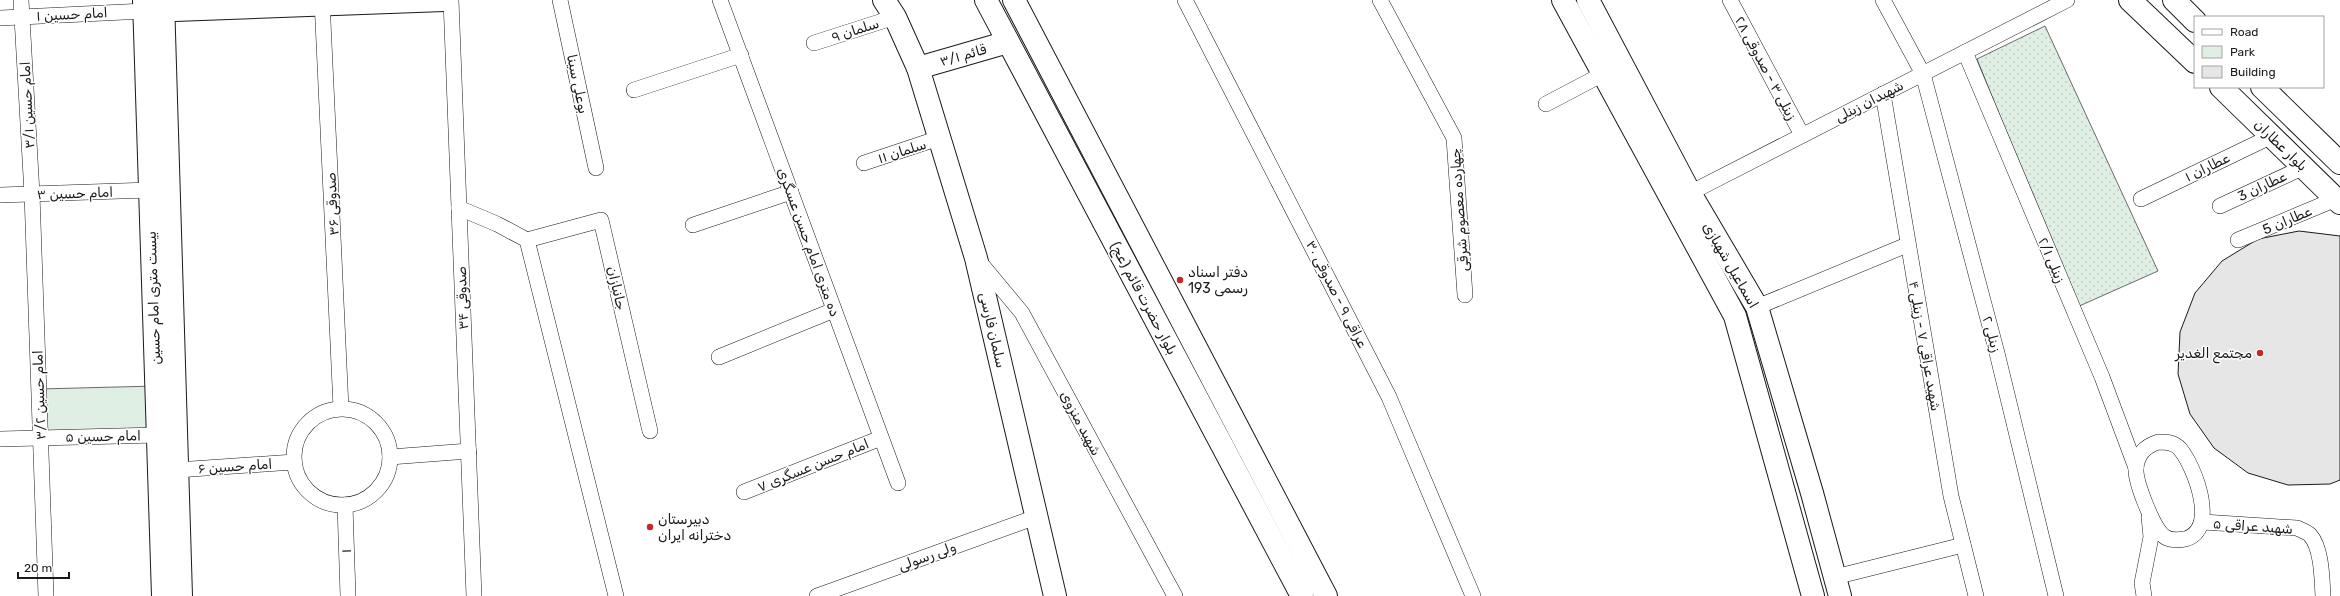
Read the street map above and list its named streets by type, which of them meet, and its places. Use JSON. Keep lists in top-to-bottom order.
{
  "streets": {
    "main road": [
      "قائم ۳/۱",
      "بلوار عطاران",
      "اسماعیل شهبازی",
      "بیست متری امام حسین",
      "بلوار حضرت قائم (عج)",
      "سلمان فارسی"
    ],
    "street": [
      "امام حسین ۱",
      "سلمان ۹",
      "زینلی ۳ - صدوقی ۲۸",
      "بوعلی سینا",
      "شهیدان زینلی",
      "امام حسین ۳/۱",
      "سلمان ۱۱",
      "عطاران ۱",
      "عطاران 3",
      "امام حسین ۳",
      "صدوقی ۳۶",
      "چهارده معصوم شرقی",
      "عطاران 5",
      "ده متری امام حسن عسگری",
      "زینلی ۲/۱",
      "جانبازان",
      "عراقی ۹ - صدوقی ۳۰",
      "صدوقی ۳۴",
      "زینلی ۲",
      "شهید عراقی ۷ - زینلی ۴",
      "امام حسین ۳/۲",
      "شهید منزوی",
      "امام حسین ۵",
      "امام حسن عسگری ۷",
      "امام حسین ۶",
      "شهید عراقی ۵",
      "۱",
      "ولی رسولی"
    ]
  },
  "crossings": [
    ["امام حسین ۱", "امام حسین ۳/۱"],
    ["امام حسین ۱", "بیست متری امام حسین"],
    ["سلمان ۹", "سلمان فارسی"],
    ["قائم ۳/۱", "بلوار حضرت قائم (عج)"],
    ["قائم ۳/۱", "سلمان فارسی"],
    ["زینلی ۳ - صدوقی ۲۸", "شهیدان زینلی"],
    ["شهیدان زینلی", "زینلی ۲/۱"],
    ["شهیدان زینلی", "اسماعیل شهبازی"],
    ["شهیدان زینلی", "زینلی ۲"],
    ["شهیدان زینلی", "شهید عراقی ۷ - زینلی ۴"],
    ["امام حسین ۳/۱", "امام حسین ۳"],
    ["امام حسین ۳/۱", "امام حسین ۳/۲"],
    ["بلوار عطاران", "عطاران ۱"],
    ["بلوار عطاران", "عطاران 3"],
    ["بلوار عطاران", "عطاران 5"],
    ["سلمان ۱۱", "سلمان فارسی"],
    ["امام حسین ۳", "بیست متری امام حسین"],
    ["امام حسین ۳", "امام حسین ۳/۲"],
    ["صدوقی ۳۶", "امام حسین ۶"],
    ["صدوقی ۳۶", "۱"],
    ["ده متری امام حسن عسگری", "امام حسن عسگری ۷"],
    ["بیست متری امام حسین", "امام حسین ۵"],
    ["بیست متری امام حسین", "امام حسین ۶"],
    ["سلمان فارسی", "شهید منزوی"],
    ["سلمان فارسی", "ولی رسولی"],
    ["امام حسین ۳/۲", "امام حسین ۵"],
    ["امام حسین ۶", "۱"]
  ],
  "places": ["دفتر اسناد رسمی 193", "مجتمع الغدیر", "دبیرستان دخترانه ایران"],
  "legend": ["Road", "Park", "Building"],
  "scale_bar": "20 m"
}
